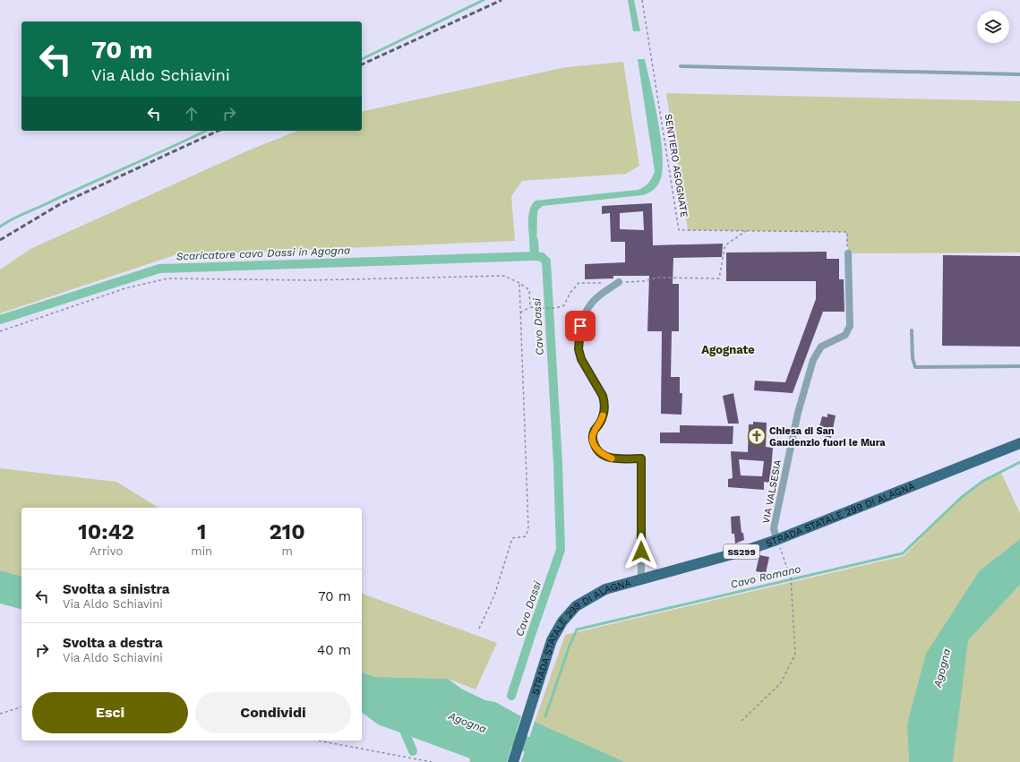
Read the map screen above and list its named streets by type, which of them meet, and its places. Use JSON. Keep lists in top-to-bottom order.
{
  "streets": {
    "main road": ["STRADA STATALE 299 DI ALAGNA", "SS299"],
    "street": ["VIA VALSESIA"],
    "path": ["SENTIERO AGOGNATE"]
  },
  "crossings": [
    ["SENTIERO AGOGNATE", "VIA VALSESIA"],
    ["VIA VALSESIA", "STRADA STATALE 299 DI ALAGNA"]
  ],
  "districts": ["Agognate"],
  "water": [
    "Scaricatore cavo Dassi in Agogna",
    "Cavo Dassi",
    "Cavo Romano",
    "Agogna"
  ],
  "places": {
    "church": ["Chiesa di San Gaudenzio fuori le Mura"]
  },
  "page": {
    "turn": ["70 m", "Via Aldo Schiavini"],
    "eta": [
      "10:42",
      "Arrivo",
      "1",
      "min",
      "210",
      "m"
    ],
    "list": [
      {
        "name": "Svolta a sinistra",
        "note": "Via Aldo Schiavini",
        "value": "70 m"
      },
      {
        "name": "Svolta a destra",
        "note": "Via Aldo Schiavini",
        "value": "40 m"
      }
    ],
    "buttons": ["Esci", "Condividi"]
  }
}
